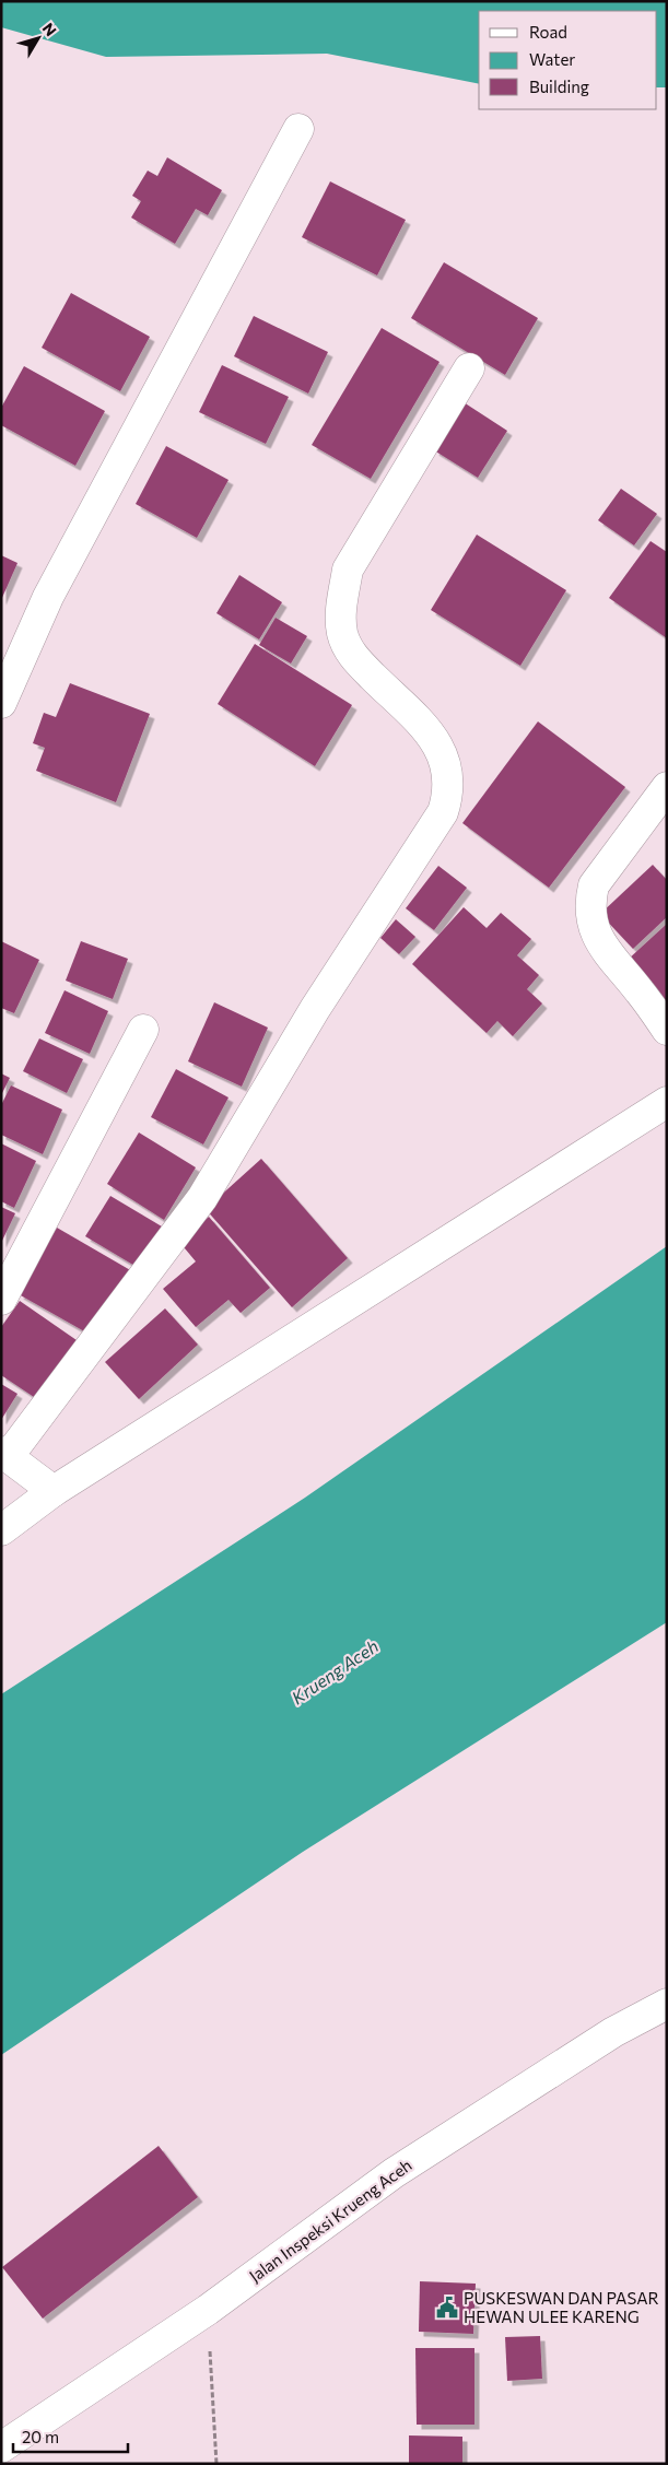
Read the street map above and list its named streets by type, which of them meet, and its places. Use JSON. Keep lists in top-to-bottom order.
{
  "streets": {
    "street": ["Jalan Inspeksi Krueng Aceh"]
  },
  "water": ["Krueng Aceh"],
  "places": {
    "public building": ["PUSKESWAN DAN PASAR HEWAN ULEE KARENG"]
  },
  "legend": ["Road", "Water", "Building"],
  "scale_bar": "20 m",
  "north": "top right"
}
